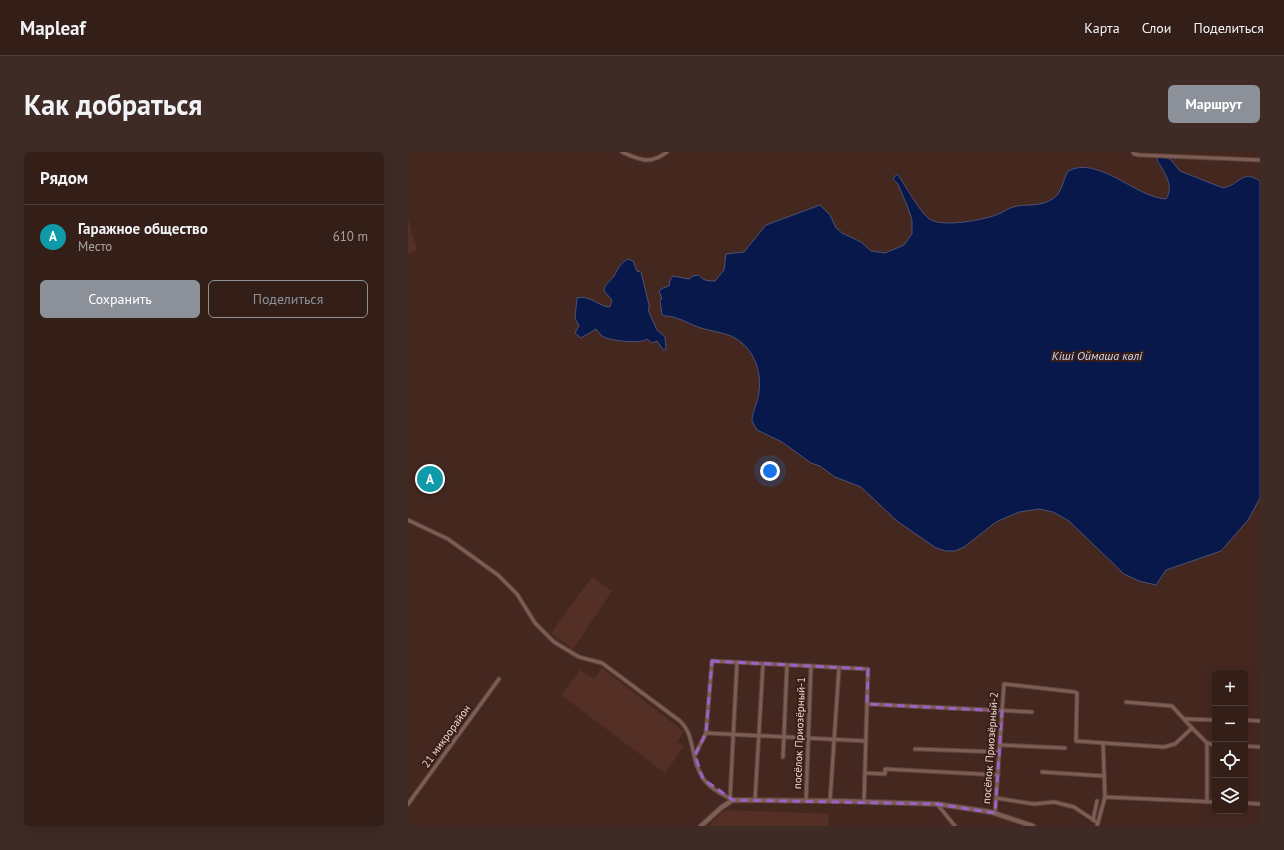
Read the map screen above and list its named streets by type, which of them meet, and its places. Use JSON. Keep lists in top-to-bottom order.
{
  "streets": {
    "street": ["посёлок Приозёрный-1", "21 микрорайон", "посёлок Приозёрный-2"]
  },
  "water": ["Кіші Оймаша көлi"],
  "page": {
    "header": "Mapleaf",
    "nav": ["Карта", "Слои", "Поделиться"],
    "buttons": [
      "Маршрут",
      ["Сохранить", "Поделиться"]
    ],
    "title": "Как добраться",
    "heading": "Рядом",
    "list": [
      {
        "mark": "A",
        "name": "Гаражное общество",
        "note": "Место",
        "value": "610 m"
      }
    ],
    "pins": "A",
    "map_buttons": ["+", "−"]
  }
}
